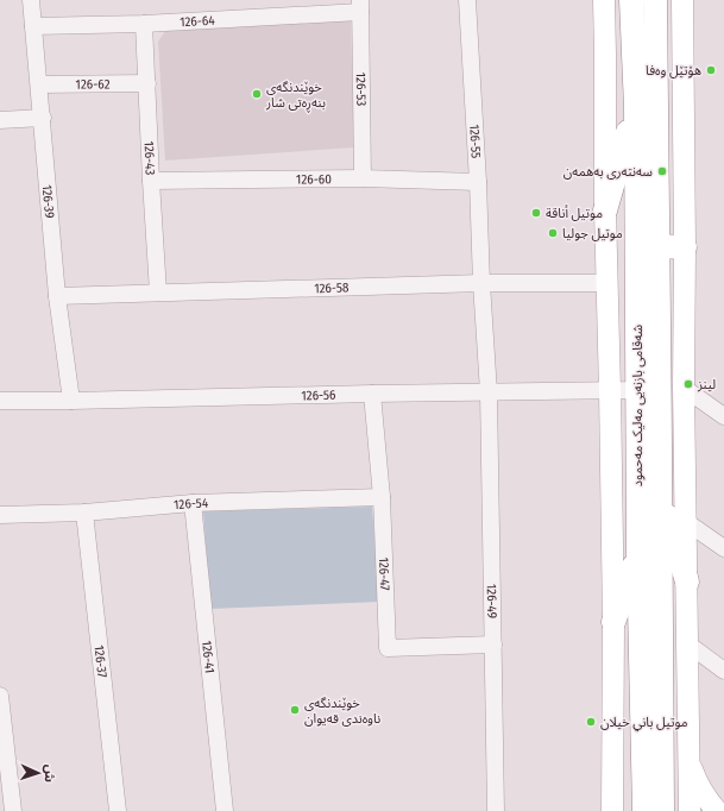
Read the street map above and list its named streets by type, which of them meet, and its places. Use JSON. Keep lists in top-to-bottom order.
{
  "streets": {
    "highway": ["شەقامی بازنەیی مەلیک مەحمود"],
    "street": [
      "126-64",
      "126-62",
      "126-53",
      "126-55",
      "126-43",
      "126-60",
      "126-39",
      "126-58",
      "126-56",
      "126-54",
      "126-47",
      "126-49",
      "126-41",
      "126-37"
    ]
  },
  "crossings": [
    ["126-64", "126-53"],
    ["126-64", "126-43"],
    ["126-64", "126-39"],
    ["126-62", "126-43"],
    ["126-62", "126-39"],
    ["126-53", "126-60"],
    ["126-55", "126-60"],
    ["126-55", "126-58"],
    ["126-55", "126-49"],
    ["126-43", "126-60"],
    ["126-43", "126-58"],
    ["126-39", "126-58"],
    ["126-39", "126-56"],
    ["126-58", "126-49"],
    ["126-56", "شەقامی بازنەیی مەلیک مەحمود"],
    ["126-56", "126-47"],
    ["126-56", "126-49"],
    ["126-54", "126-47"],
    ["126-54", "126-41"],
    ["126-54", "126-37"],
    ["126-47", "126-49"]
  ],
  "places": [
    "هۆتێل وەفا",
    "خوێندنگەی بنەڕەتی شار",
    "سەنتەری بەهمەن",
    "موتيل أناقة",
    "موتيل جوليا",
    "لينز",
    "خوێندنگەی ناوەندی قەیوان",
    "موتيل باني خيلان"
  ],
  "north": "right"
}
